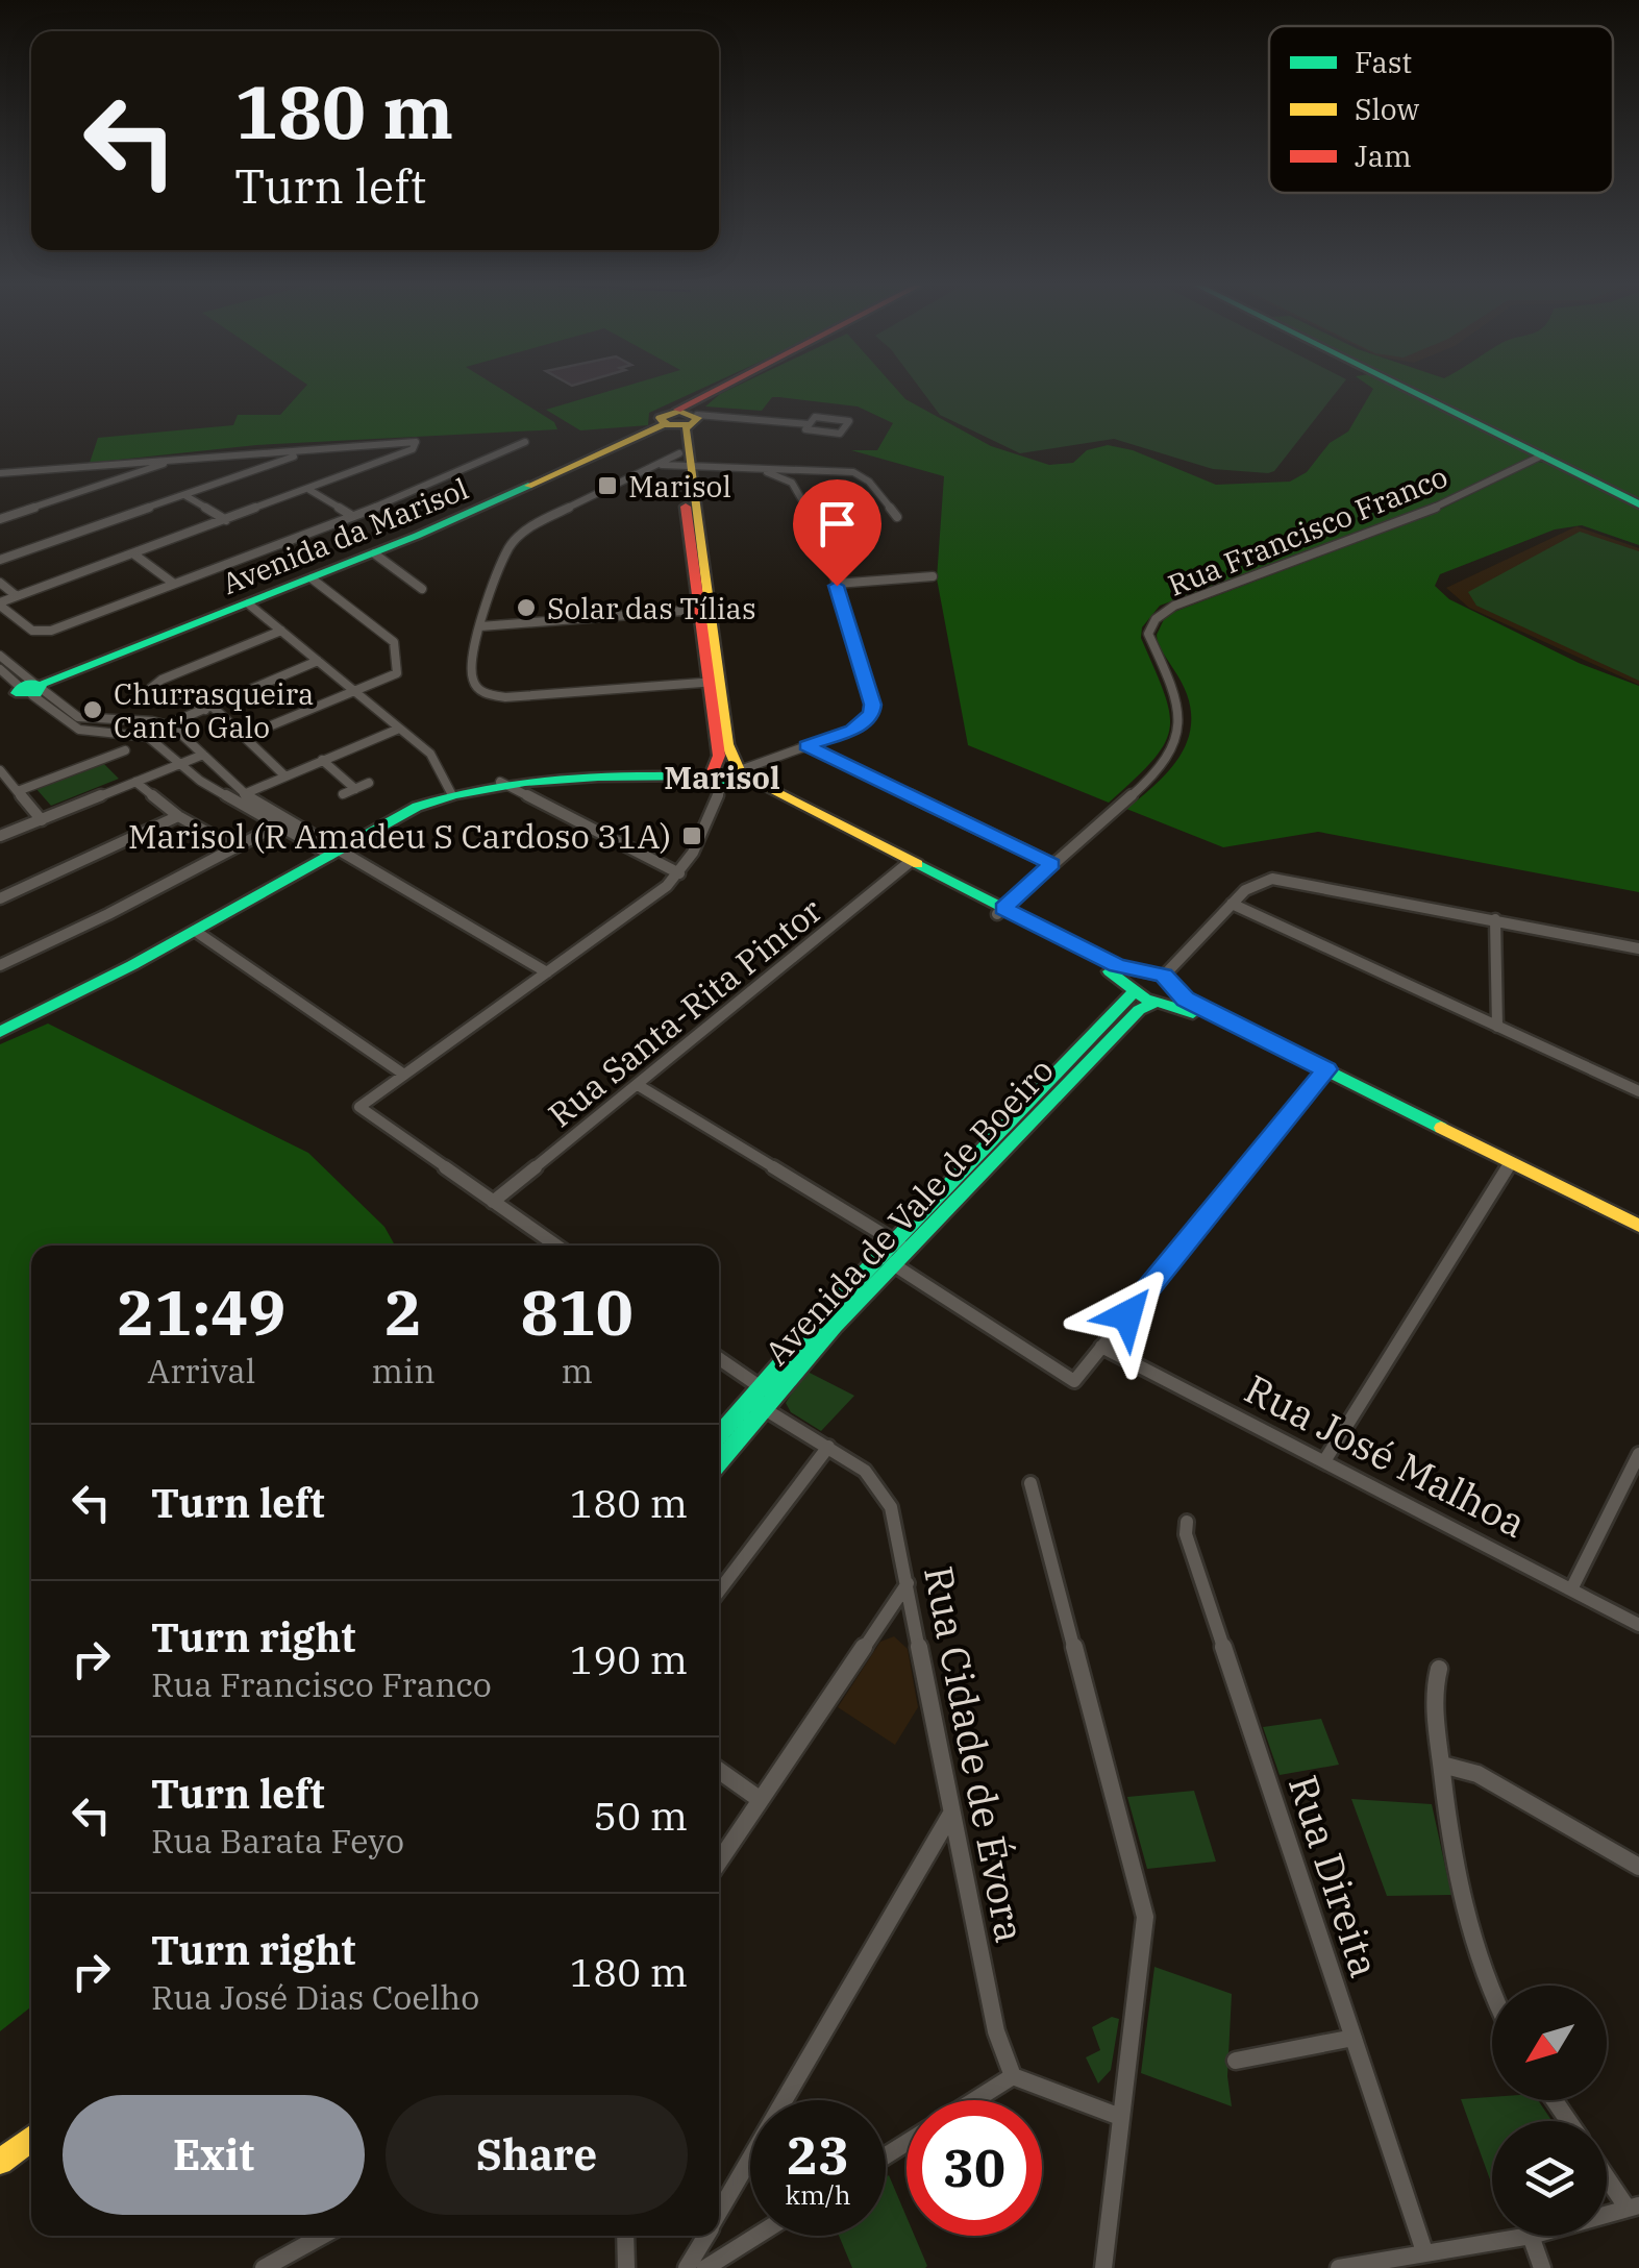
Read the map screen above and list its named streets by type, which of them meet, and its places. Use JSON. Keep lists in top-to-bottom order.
{
  "streets": {
    "street": [
      "Rua Francisco Franco",
      "Avenida da Marisol",
      "Rua Santa-Rita Pintor",
      "Avenida de Vale de Boeiro",
      "Rua José Malhoa",
      "Rua Cidade de Évora",
      "Rua Direita"
    ]
  },
  "crossings": [
    ["Avenida de Vale de Boeiro", "Rua Cidade de Évora"]
  ],
  "districts": ["Marisol"],
  "places": {
    "transit": ["Marisol", "Marisol (R Amadeu S Cardoso 31A)"],
    "other": ["Solar das Tílias", "Churrasqueira Cant'o Galo"]
  },
  "legend": ["Fast", "Slow", "Jam"],
  "north": "bottom left",
  "page": {
    "turn": ["180 m", "Turn left"],
    "eta": [
      "21:49",
      "Arrival",
      "2",
      "min",
      "810",
      "m"
    ],
    "list": [
      {
        "name": "Turn left",
        "value": "180 m"
      },
      {
        "name": "Turn right",
        "note": "Rua Francisco Franco",
        "value": "190 m"
      },
      {
        "name": "Turn left",
        "note": "Rua Barata Feyo",
        "value": "50 m"
      },
      {
        "name": "Turn right",
        "note": "Rua José Dias Coelho",
        "value": "180 m"
      }
    ],
    "buttons": ["Exit", "Share"],
    "speed": "23 km/h",
    "limit": "30"
  }
}
